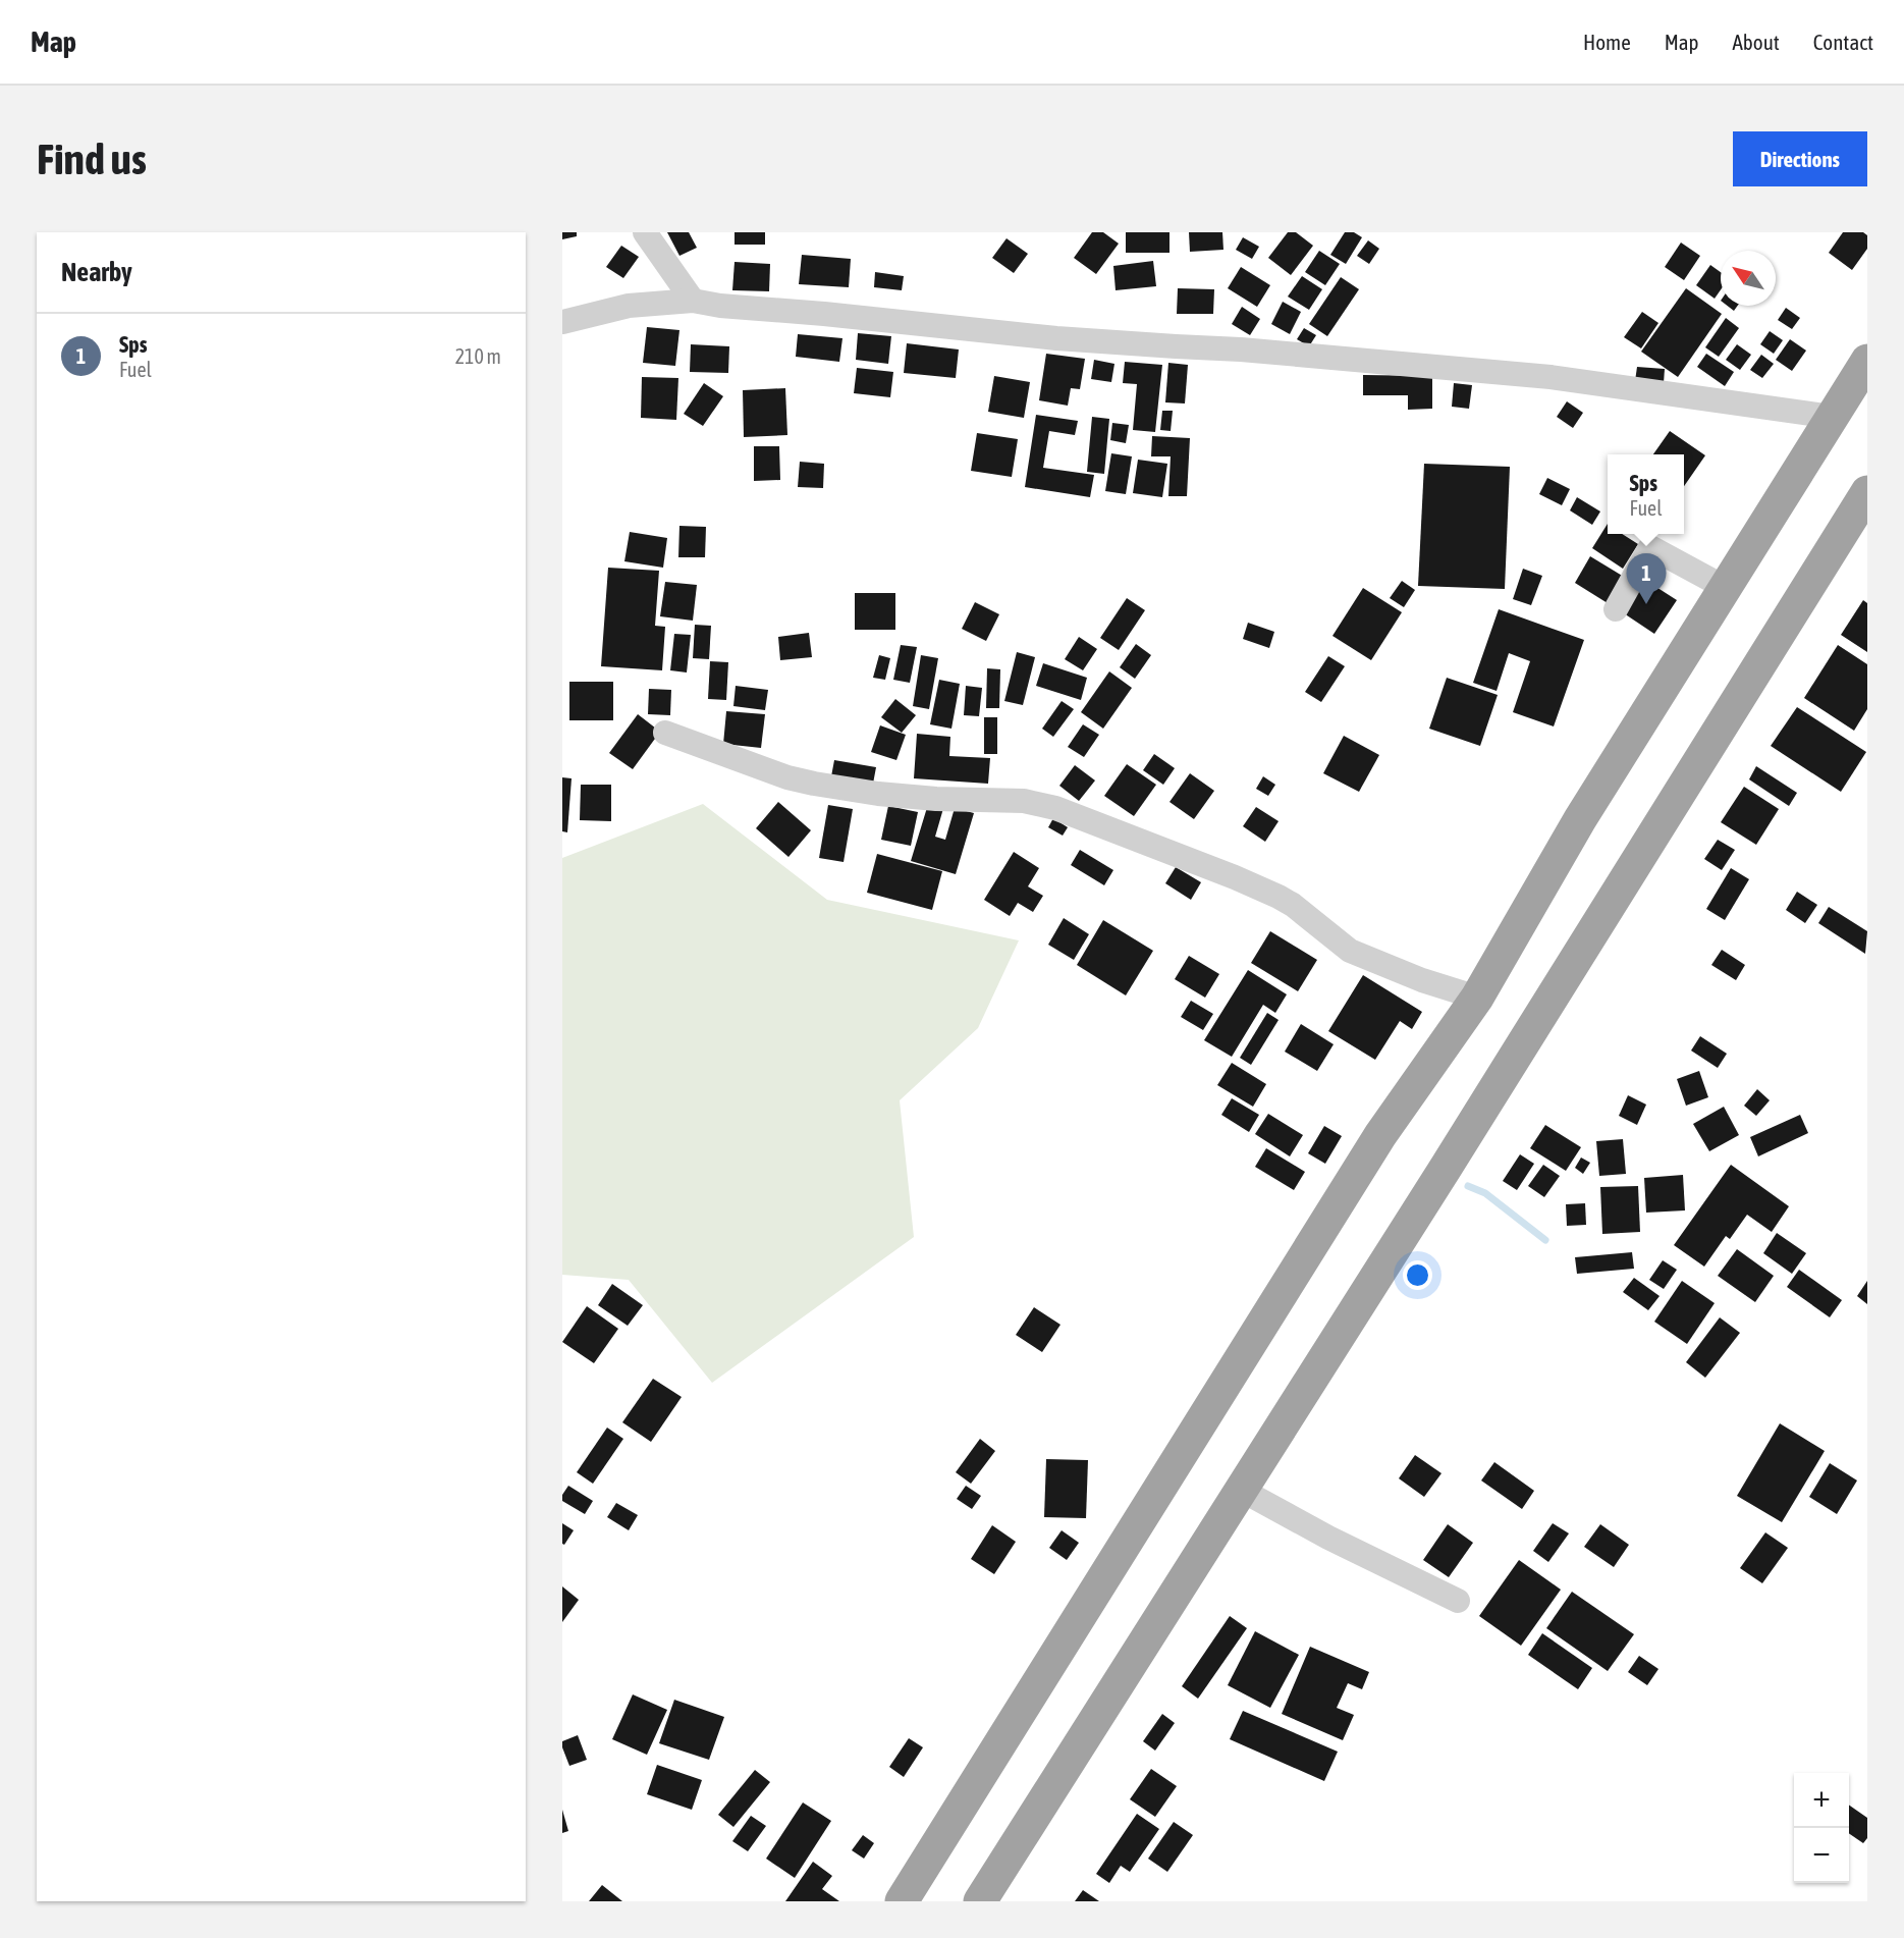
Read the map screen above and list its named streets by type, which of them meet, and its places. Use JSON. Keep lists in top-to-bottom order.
{
  "north": "top left",
  "page": {
    "header": "Map",
    "nav": [
      "Home",
      "Map",
      "About",
      "Contact"
    ],
    "buttons": "Directions",
    "title": "Find us",
    "heading": "Nearby",
    "list": [
      {
        "mark": "1",
        "name": "Sps",
        "note": "Fuel",
        "value": "210 m"
      }
    ],
    "popup": ["Sps", "Fuel"],
    "pins": "1",
    "map_buttons": ["+", "−"]
  }
}
